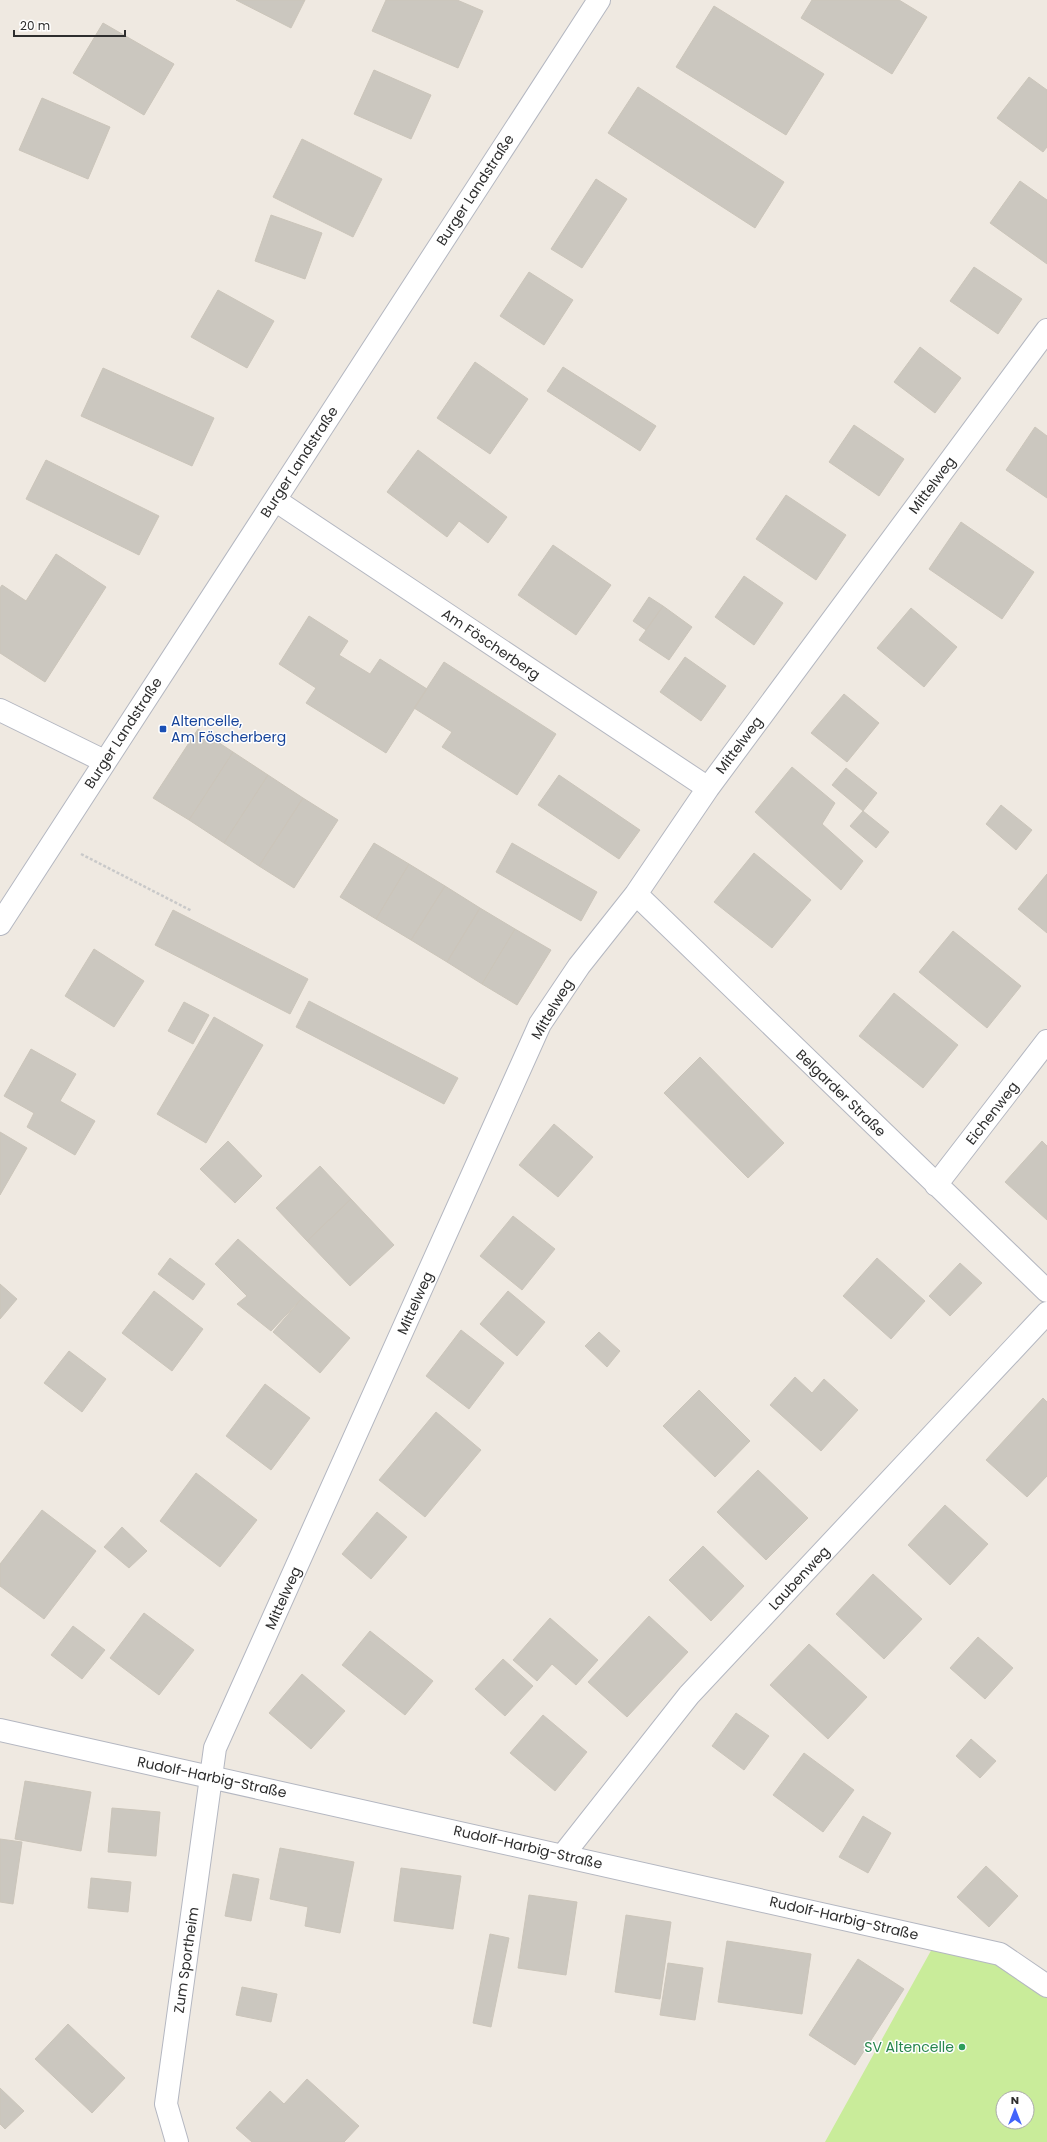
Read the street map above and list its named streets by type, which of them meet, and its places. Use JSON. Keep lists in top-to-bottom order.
{
  "streets": {
    "street": [
      "Burger Landstraße",
      "Mittelweg",
      "Am Föscherberg",
      "Belgarder Straße",
      "Eichenweg",
      "Laubenweg",
      "Rudolf-Harbig-Straße",
      "Zum Sportheim"
    ]
  },
  "crossings": [
    ["Burger Landstraße", "Am Föscherberg"],
    ["Mittelweg", "Am Föscherberg"],
    ["Mittelweg", "Belgarder Straße"],
    ["Mittelweg", "Rudolf-Harbig-Straße"],
    ["Mittelweg", "Zum Sportheim"],
    ["Belgarder Straße", "Eichenweg"],
    ["Laubenweg", "Rudolf-Harbig-Straße"],
    ["Rudolf-Harbig-Straße", "Zum Sportheim"]
  ],
  "places": {
    "transit": ["Altencelle, Am Föscherberg"],
    "other": ["SV Altencelle"]
  },
  "scale_bar": "20 m",
  "north": "top"
}
